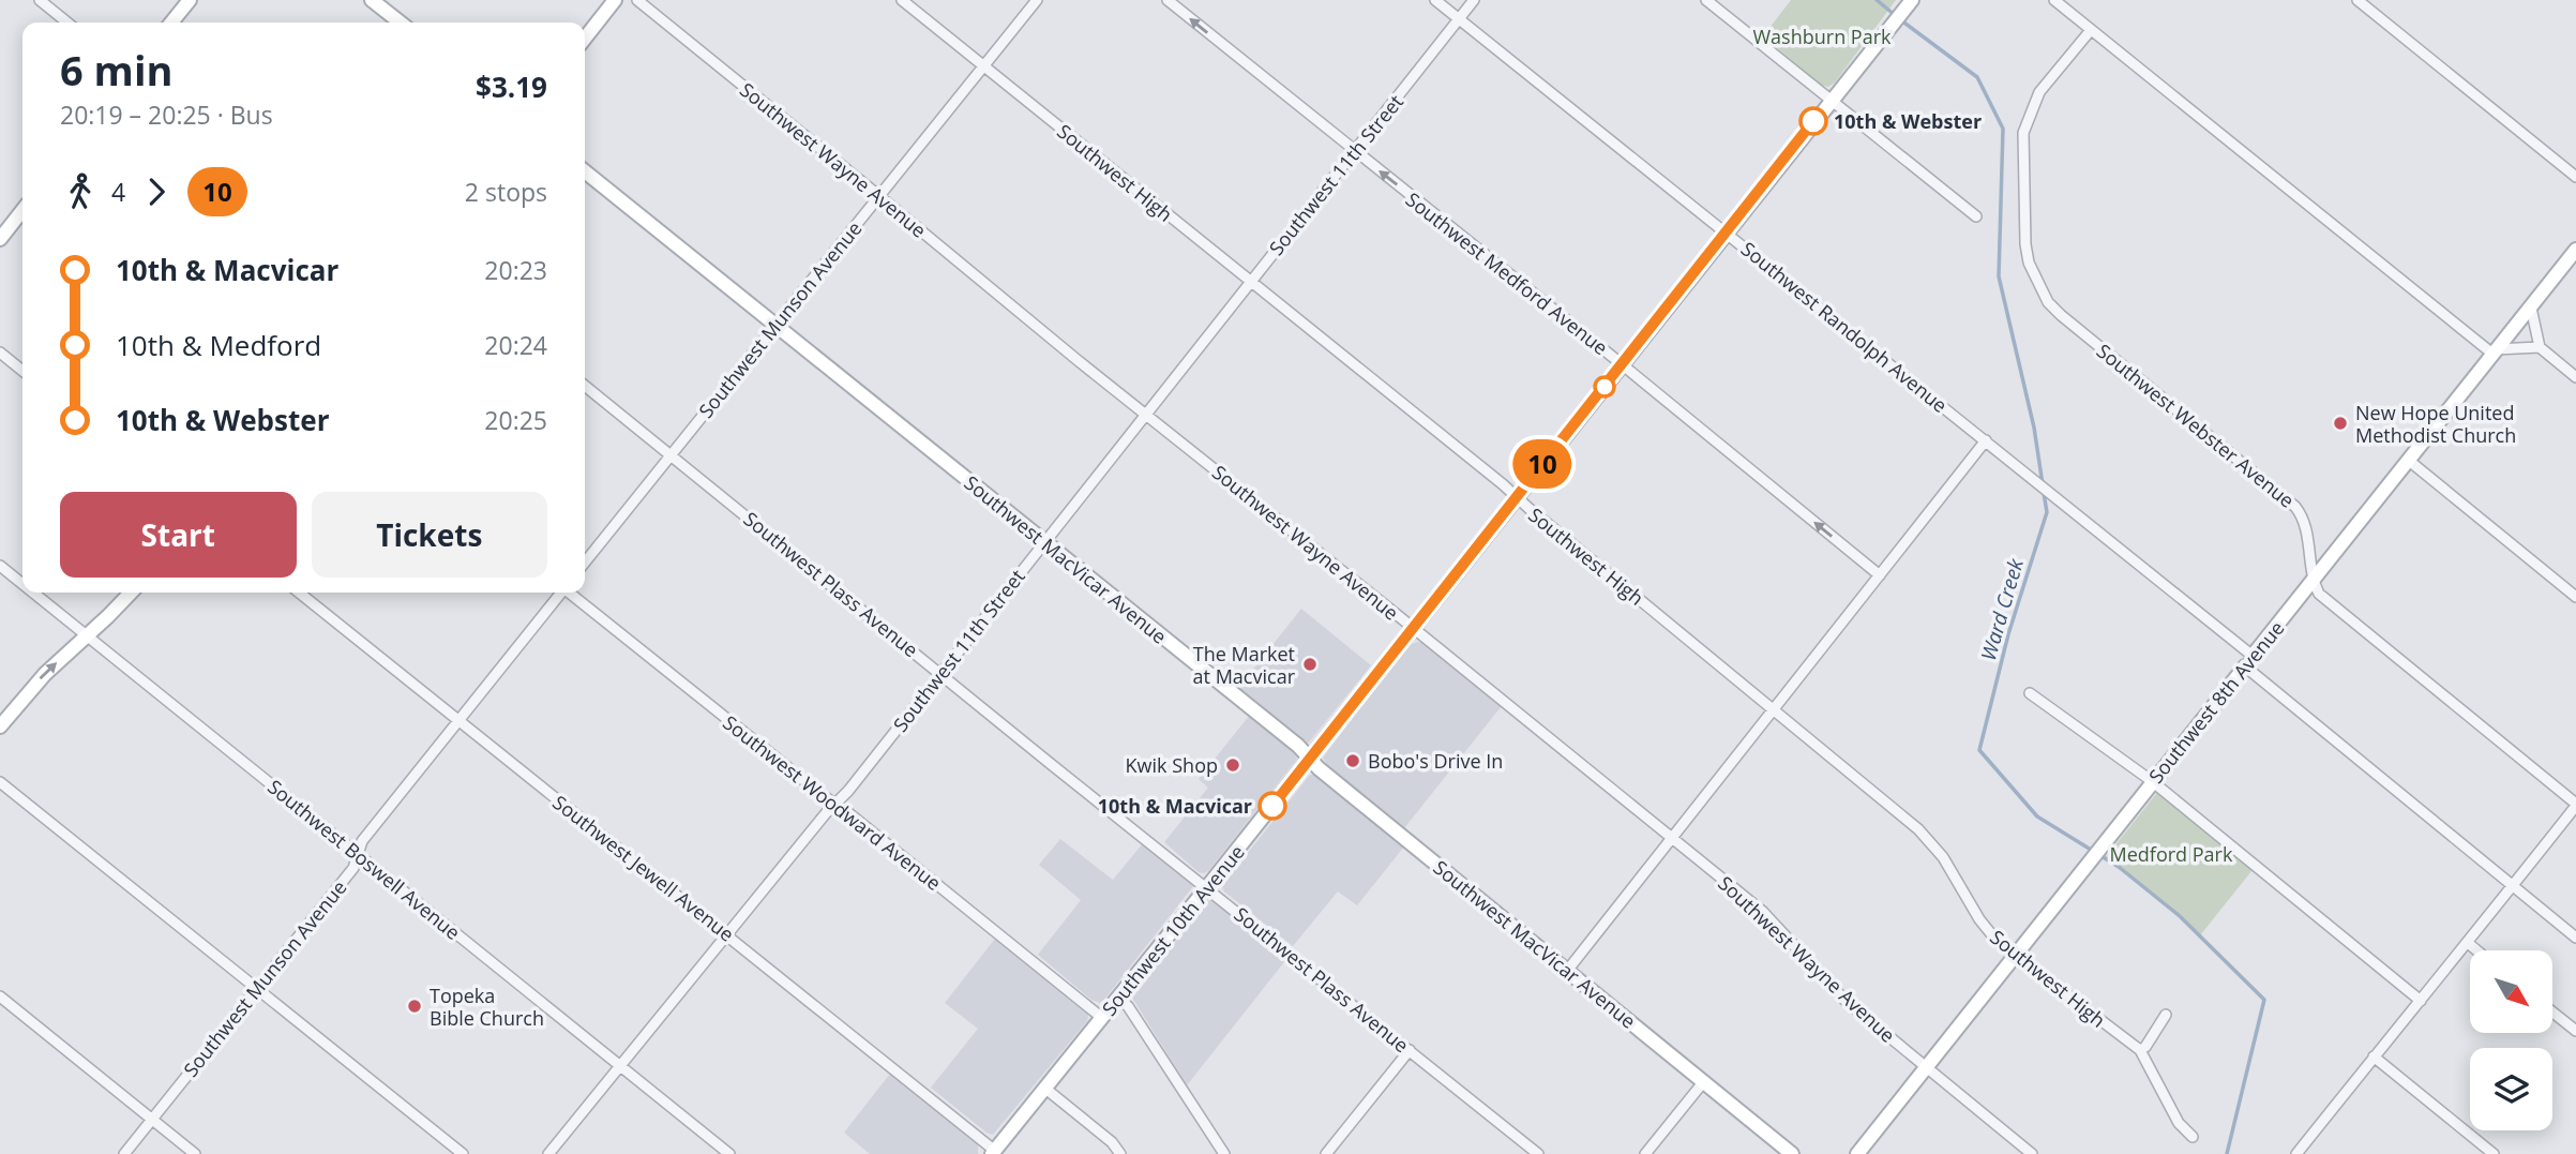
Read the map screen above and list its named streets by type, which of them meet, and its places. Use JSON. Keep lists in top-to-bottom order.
{
  "streets": {
    "street": [
      "Southwest Wayne Avenue",
      "Southwest High",
      "Southwest 11th Street",
      "Southwest Medford Avenue",
      "Southwest Munson Avenue",
      "Southwest Randolph Avenue",
      "Southwest Webster Avenue",
      "Southwest MacVicar Avenue",
      "Southwest Plass Avenue",
      "Southwest 8th Avenue",
      "Southwest Woodward Avenue",
      "Southwest Boswell Avenue",
      "Southwest Jewell Avenue",
      "Southwest 10th Avenue"
    ]
  },
  "crossings": [
    ["Southwest Wayne Avenue", "Southwest 11th Street"],
    ["Southwest Wayne Avenue", "Southwest Munson Avenue"],
    ["Southwest Wayne Avenue", "Southwest 8th Avenue"],
    ["Southwest Wayne Avenue", "Southwest 10th Avenue"],
    ["Southwest High", "Southwest 11th Street"],
    ["Southwest High", "Southwest Munson Avenue"],
    ["Southwest High", "Southwest 8th Avenue"],
    ["Southwest High", "Southwest 10th Avenue"],
    ["Southwest 11th Street", "Southwest Medford Avenue"],
    ["Southwest 11th Street", "Southwest Randolph Avenue"],
    ["Southwest 11th Street", "Southwest MacVicar Avenue"],
    ["Southwest 11th Street", "Southwest Plass Avenue"],
    ["Southwest 11th Street", "Southwest Woodward Avenue"],
    ["Southwest 11th Street", "Southwest Boswell Avenue"],
    ["Southwest 11th Street", "Southwest Jewell Avenue"],
    ["Southwest Medford Avenue", "Southwest 10th Avenue"],
    ["Southwest Munson Avenue", "Southwest MacVicar Avenue"],
    ["Southwest Munson Avenue", "Southwest Plass Avenue"],
    ["Southwest Munson Avenue", "Southwest Boswell Avenue"],
    ["Southwest Munson Avenue", "Southwest Jewell Avenue"],
    ["Southwest Randolph Avenue", "Southwest 8th Avenue"],
    ["Southwest Randolph Avenue", "Southwest 10th Avenue"],
    ["Southwest Webster Avenue", "Southwest 8th Avenue"],
    ["Southwest MacVicar Avenue", "Southwest 10th Avenue"],
    ["Southwest Plass Avenue", "Southwest 10th Avenue"],
    ["Southwest Woodward Avenue", "Southwest 10th Avenue"],
    ["Southwest Jewell Avenue", "Southwest 10th Avenue"]
  ],
  "one_way": ["Southwest Medford Avenue"],
  "water": ["Ward Creek"],
  "parks": ["Washburn Park", "Medford Park"],
  "places": [
    "10th & Webster",
    "New Hope United Methodist Church",
    "The Market at Macvicar",
    "Bobo's Drive In",
    "Kwik Shop",
    "10th & Macvicar",
    "Topeka Bible Church"
  ],
  "lines": ["bus line 10"],
  "north": "bottom right",
  "page": {
    "on_map": "10",
    "heading": ["6 min", "20:19 – 20:25 · Bus", "$3.19"],
    "legs": ["4", "10", "2 stops"],
    "list": [
      {
        "name": "10th & Macvicar",
        "value": "20:23"
      },
      {
        "name": "10th & Medford",
        "value": "20:24"
      },
      {
        "name": "10th & Webster",
        "value": "20:25"
      }
    ],
    "buttons": ["Start", "Tickets"]
  }
}
